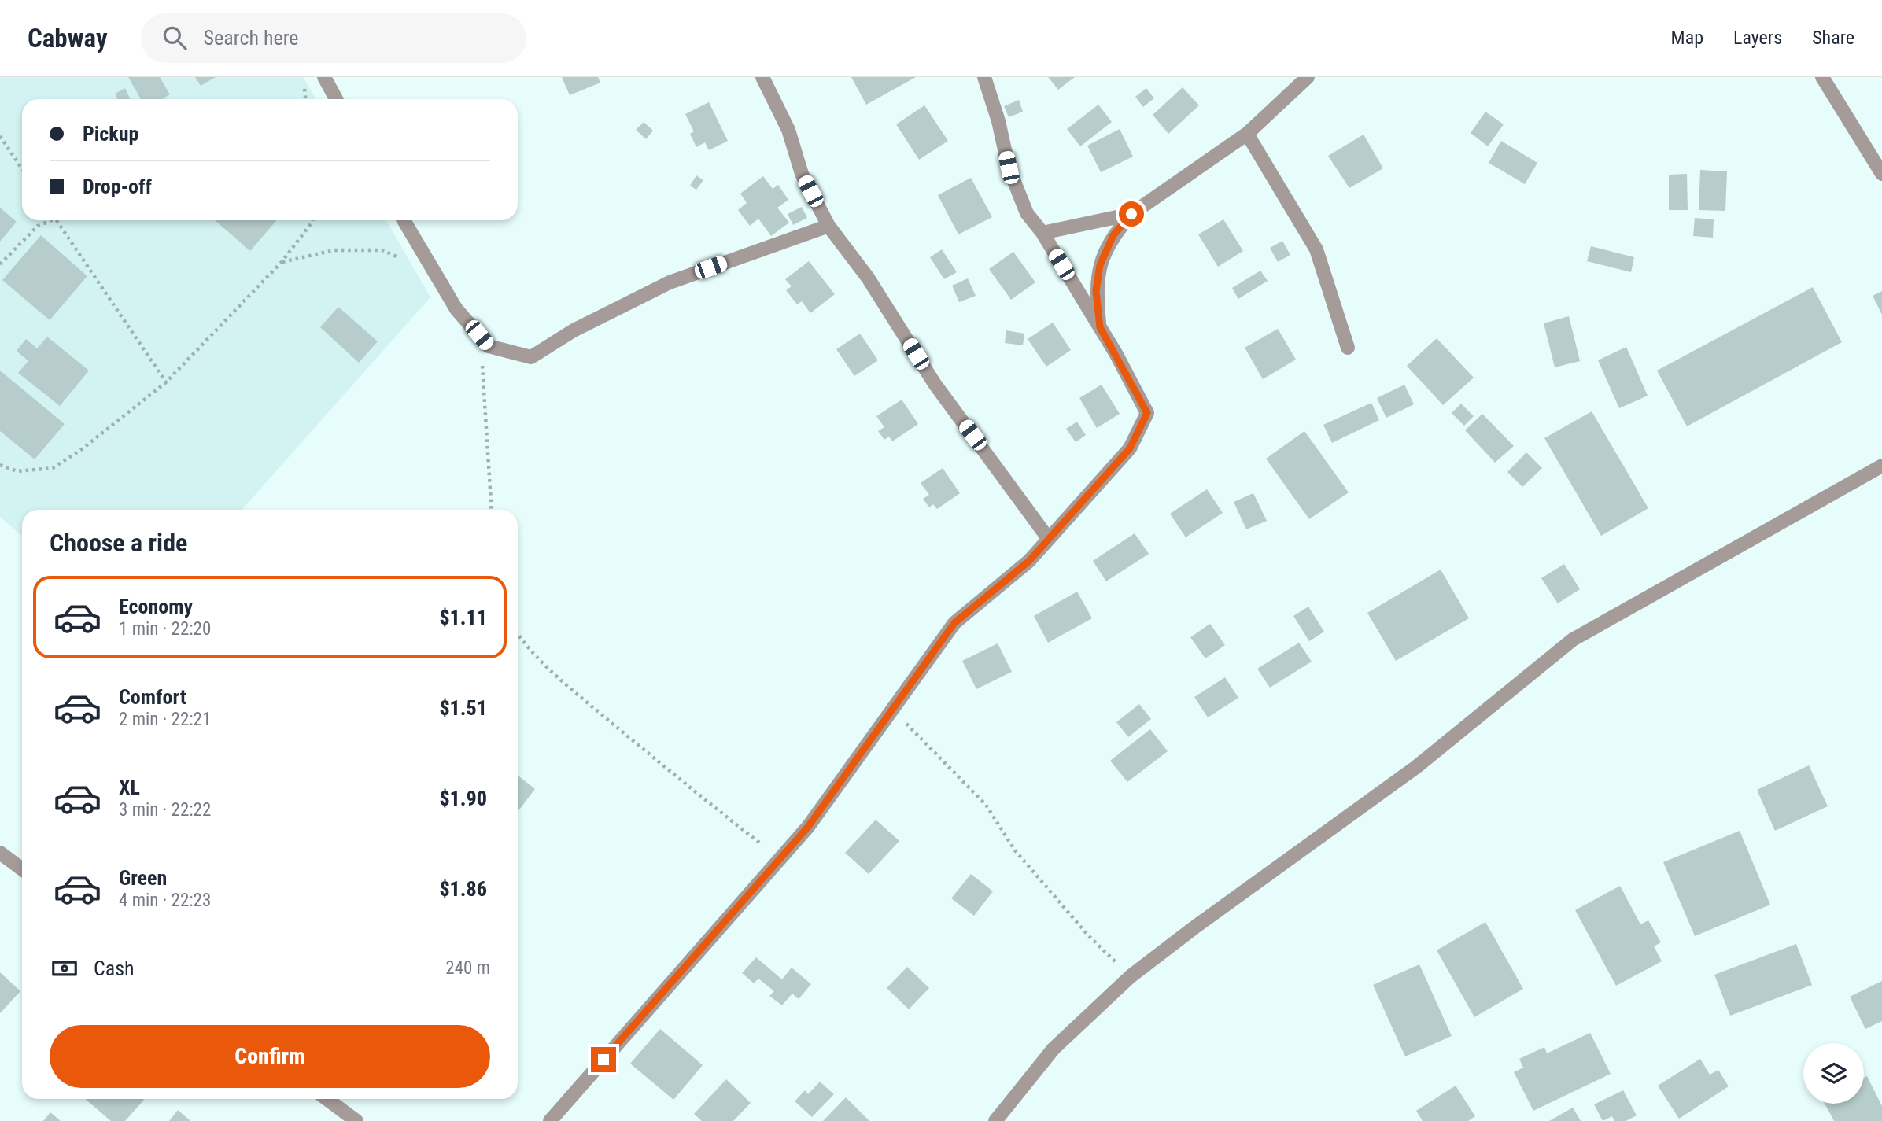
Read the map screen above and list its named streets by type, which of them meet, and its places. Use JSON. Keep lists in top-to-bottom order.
{
  "page": {
    "header": "Cabway",
    "search": "Search here",
    "nav": ["Map", "Layers", "Share"],
    "banner": ["Pickup", "Drop-off"],
    "heading": "Choose a ride",
    "list": [
      {
        "name": "Economy",
        "note": "1 min · 22:20",
        "value": "$1.11"
      },
      {
        "name": "Comfort",
        "note": "2 min · 22:21",
        "value": "$1.51"
      },
      {
        "name": "XL",
        "note": "3 min · 22:22",
        "value": "$1.90"
      },
      {
        "name": "Green",
        "note": "4 min · 22:23",
        "value": "$1.86"
      }
    ],
    "pay": ["Cash", "240 m"],
    "buttons": "Confirm"
  }
}
